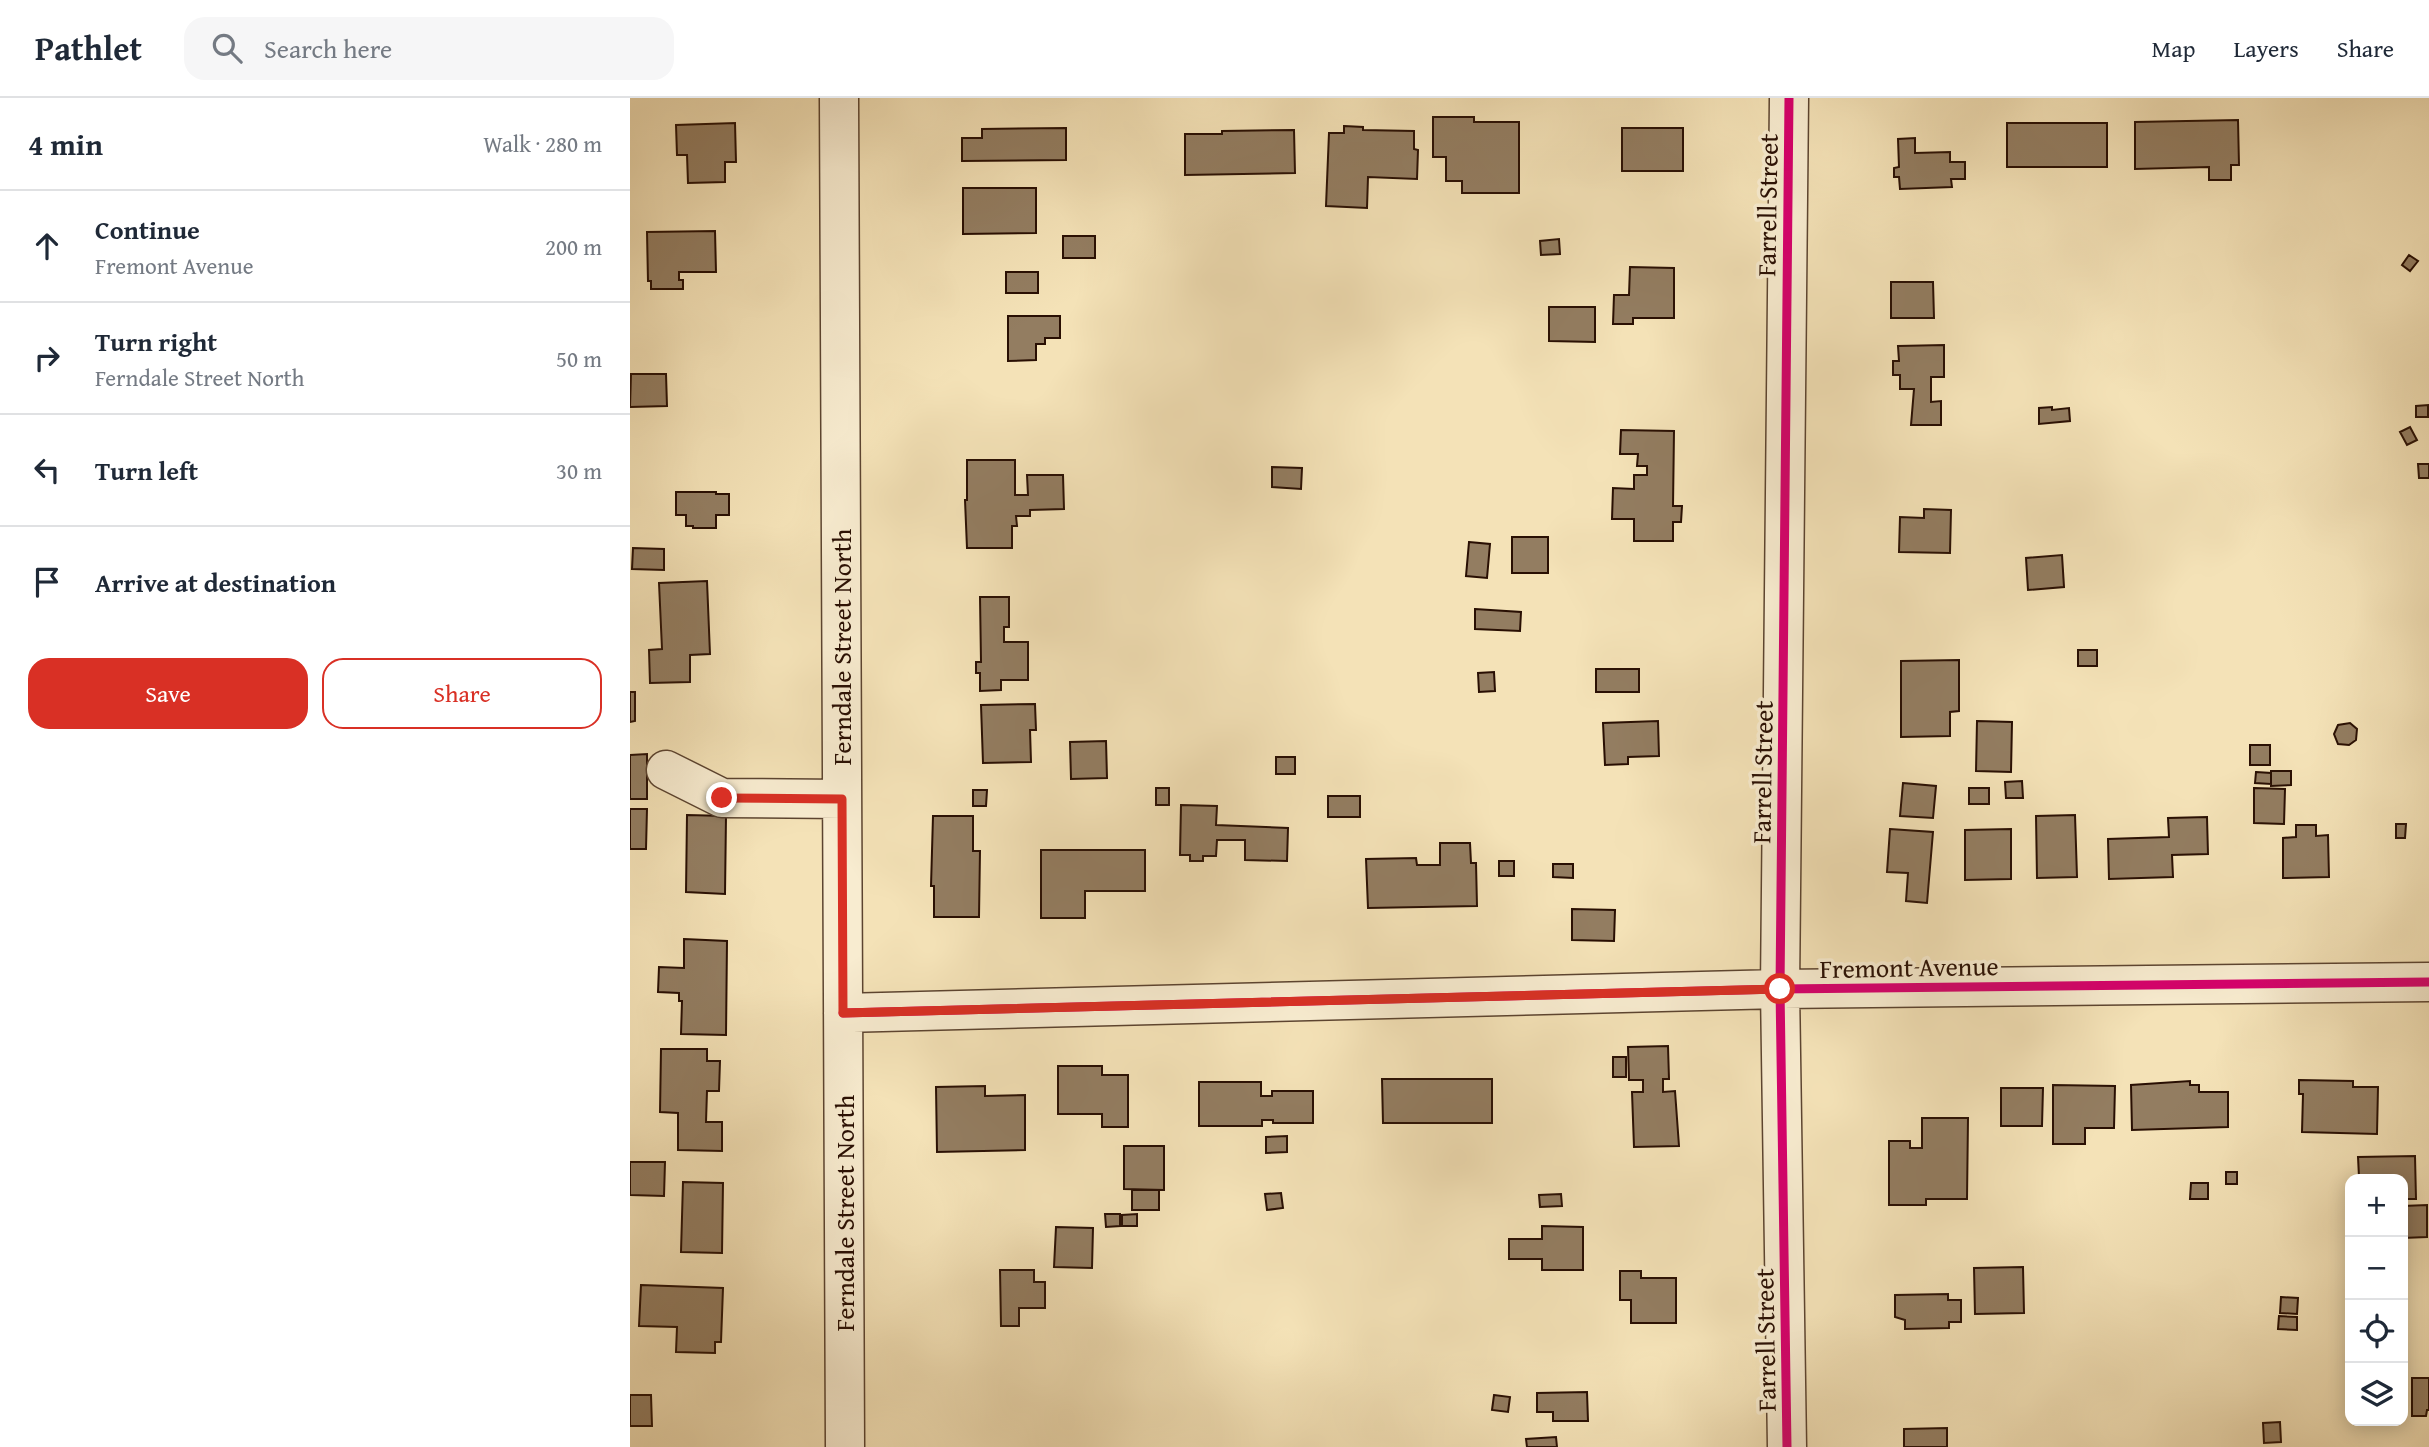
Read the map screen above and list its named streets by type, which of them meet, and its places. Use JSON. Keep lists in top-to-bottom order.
{
  "streets": {
    "street": ["Farrell Street", "Ferndale Street North", "Fremont Avenue"]
  },
  "crossings": [
    ["Farrell Street", "Fremont Avenue"],
    ["Ferndale Street North", "Fremont Avenue"]
  ],
  "page": {
    "header": "Pathlet",
    "search": "Search here",
    "nav": ["Map", "Layers", "Share"],
    "heading": ["4 min", "Walk · 280 m"],
    "list": [
      ["Continue", "Fremont Avenue", "200 m"],
      ["Turn right", "Ferndale Street North", "50 m"],
      ["Turn left", "30 m"],
      "Arrive at destination"
    ],
    "buttons": ["Save", "Share"],
    "map_buttons": ["+", "−"]
  }
}
